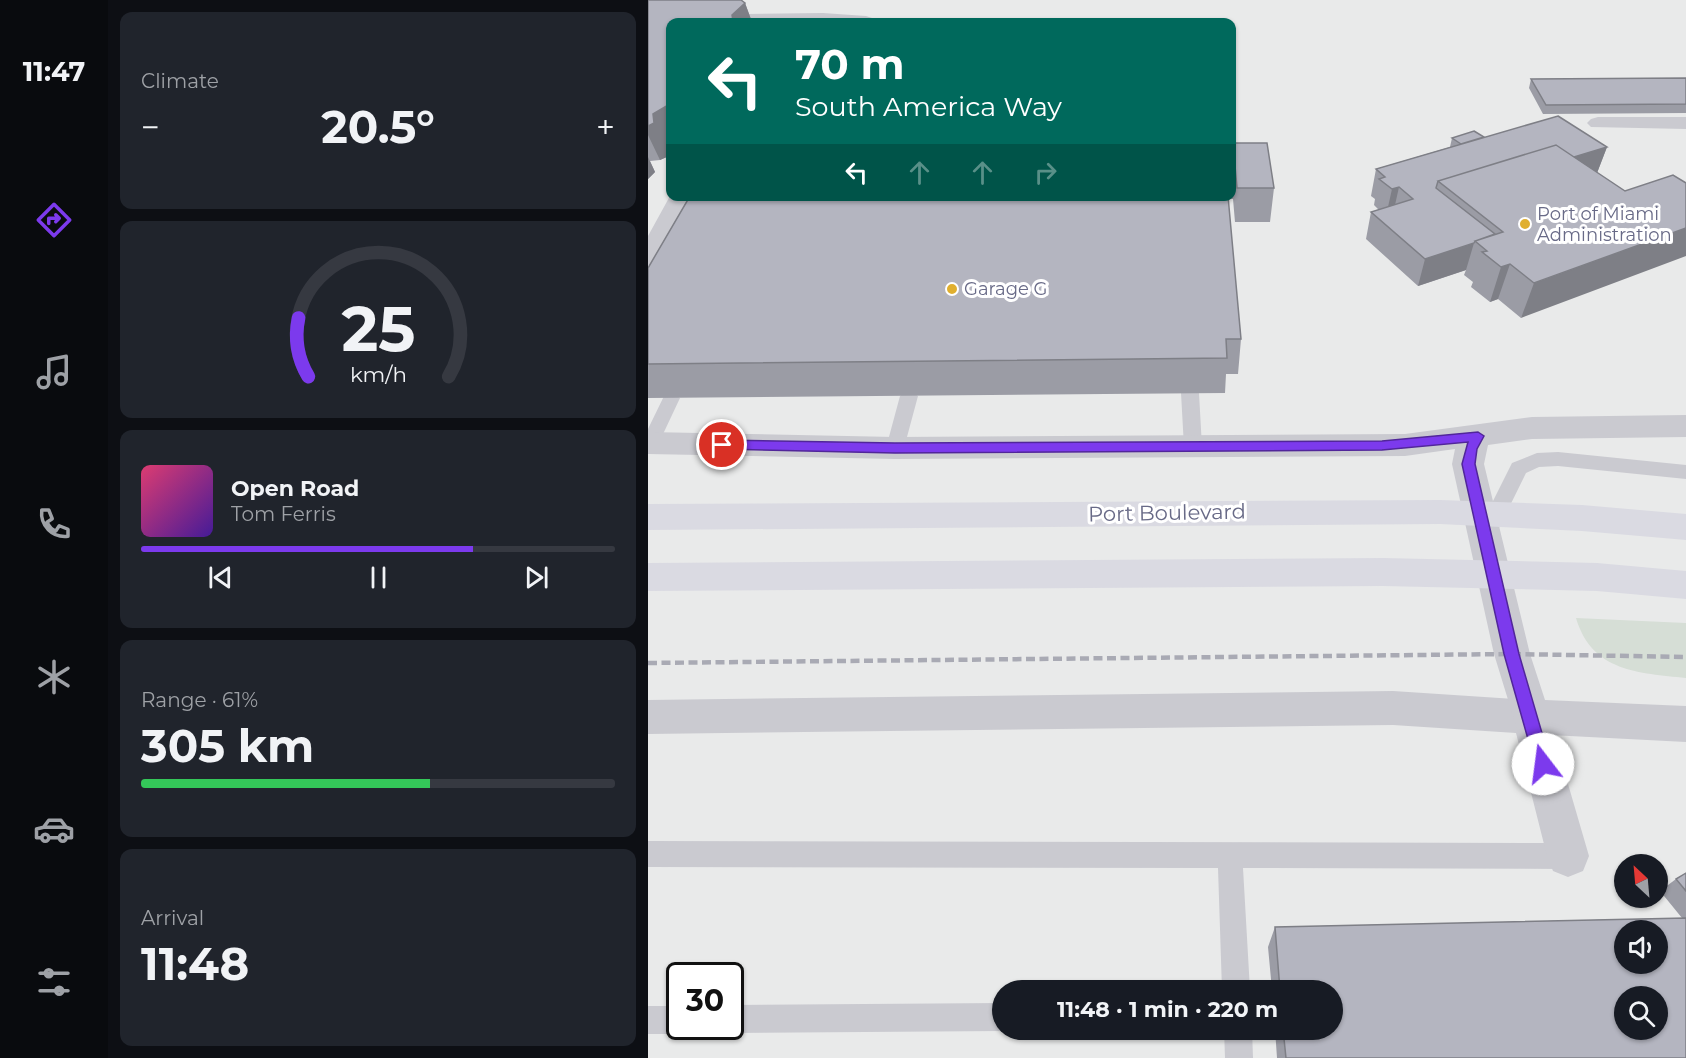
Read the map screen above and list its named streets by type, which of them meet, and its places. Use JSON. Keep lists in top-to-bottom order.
{
  "streets": {
    "main road": ["Port Boulevard"]
  },
  "places": ["Port of Miami Administration", "Garage G"],
  "north": "top left",
  "page": {
    "tabs": "11:47",
    "tile": [
      "Climate",
      ["Range · 61%", "305 km"],
      ["Arrival", "11:48"]
    ],
    "turn": ["70 m", "South America Way"],
    "heat": ["−", "20.5°", "+"],
    "song": ["Open Road", "Tom Ferris"],
    "limit": "30",
    "trip": "11:48 · 1 min · 220 m",
    "gauge": ["25", "km/h"]
  }
}
